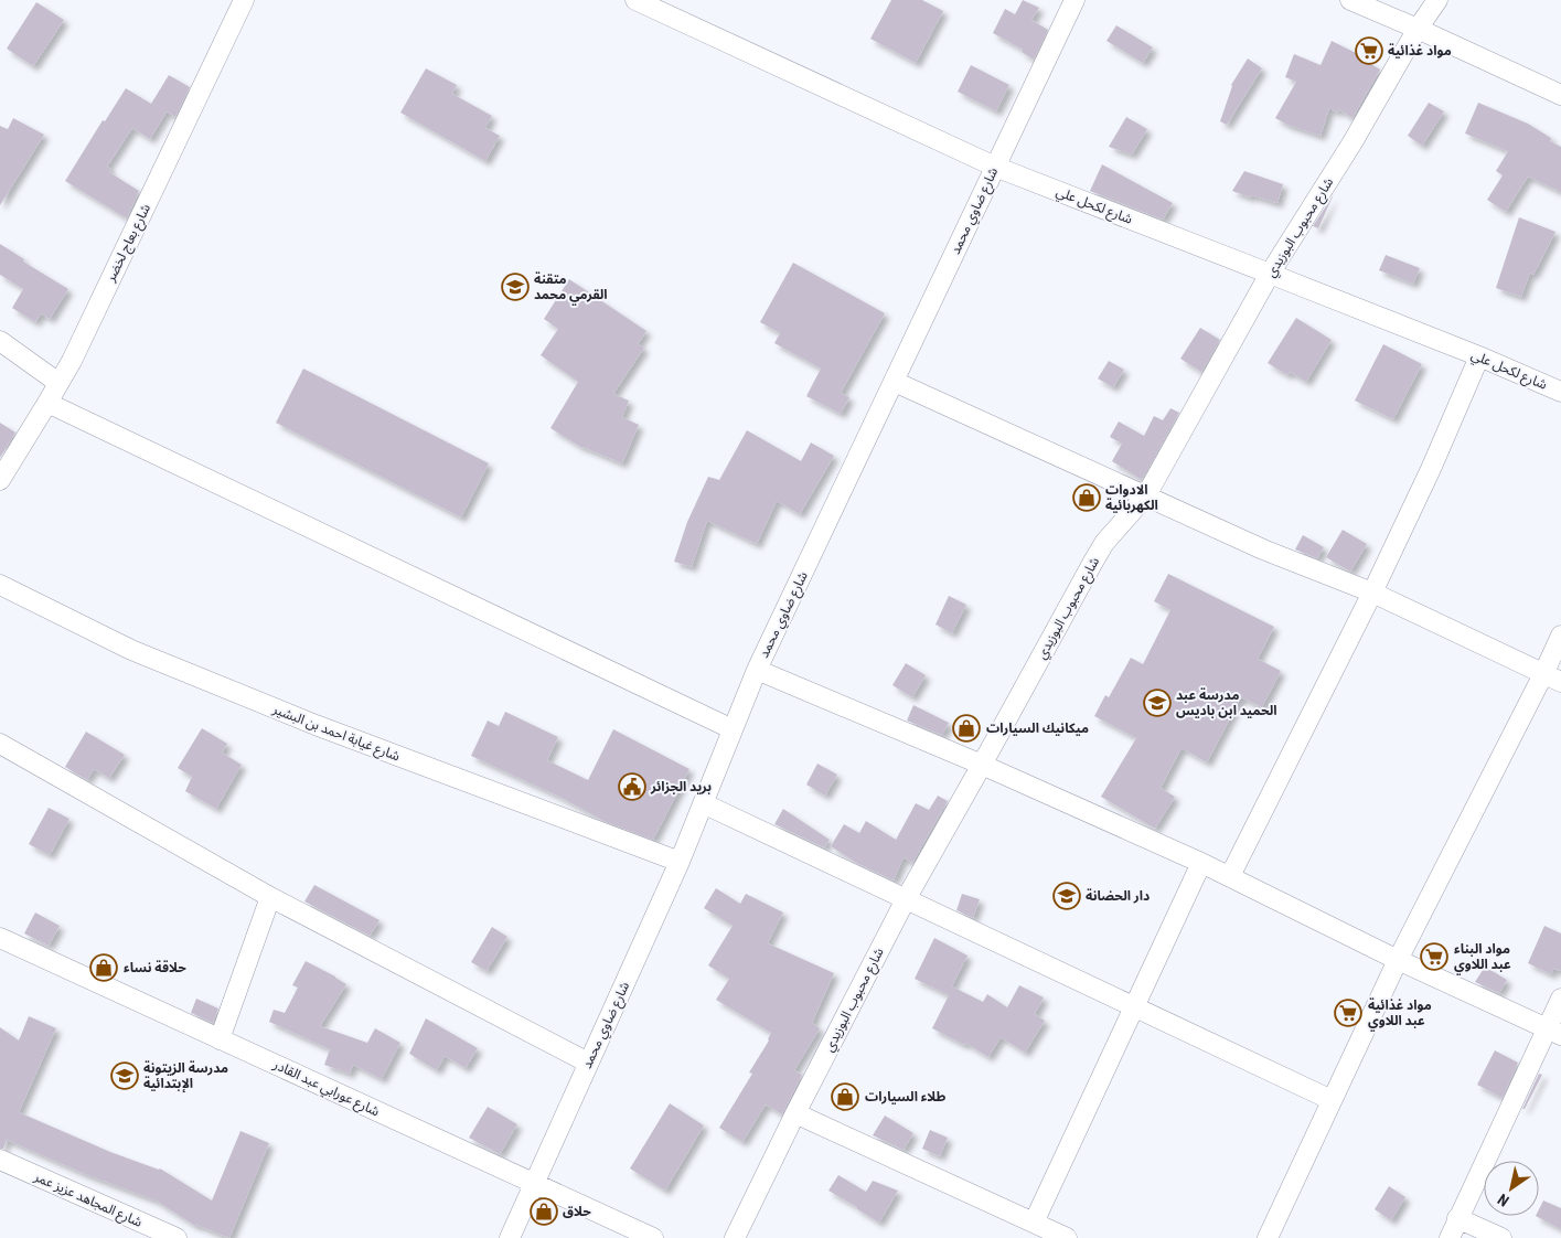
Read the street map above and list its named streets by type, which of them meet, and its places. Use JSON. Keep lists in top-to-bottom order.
{
  "streets": {
    "street": [
      "شارع لكحل علي",
      "شارع ضاوي محمد",
      "شارع محبوب البوزيدي",
      "شارع بعاج لخضر",
      "شارع غيابة احمد بن البشير",
      "شارع عورابي عبد القادر",
      "شارع المجاهد عزيز عمر"
    ]
  },
  "crossings": [
    ["شارع لكحل علي", "شارع ضاوي محمد"],
    ["شارع لكحل علي", "شارع محبوب البوزيدي"],
    ["شارع ضاوي محمد", "شارع غيابة احمد بن البشير"],
    ["شارع ضاوي محمد", "شارع عورابي عبد القادر"]
  ],
  "places": {
    "supermarket": ["مواد غذائية", "مواد البناء عبد اللاوي", "مواد غذائية عبد اللاوي"],
    "school or university": [
      "متقنة القرمي محمد",
      "مدرسة عبد الحميد ابن باديس",
      "دار الحضانة",
      "مدرسة الزيتونة الإبتدائية"
    ],
    "shop": [
      "الادوات الكهربائية",
      "ميكانيك السيارات",
      "حلاقة نساء",
      "طلاء السيارات",
      "حلاق"
    ],
    "public building": ["بريد الجزائر"]
  },
  "north": "bottom left"
}
